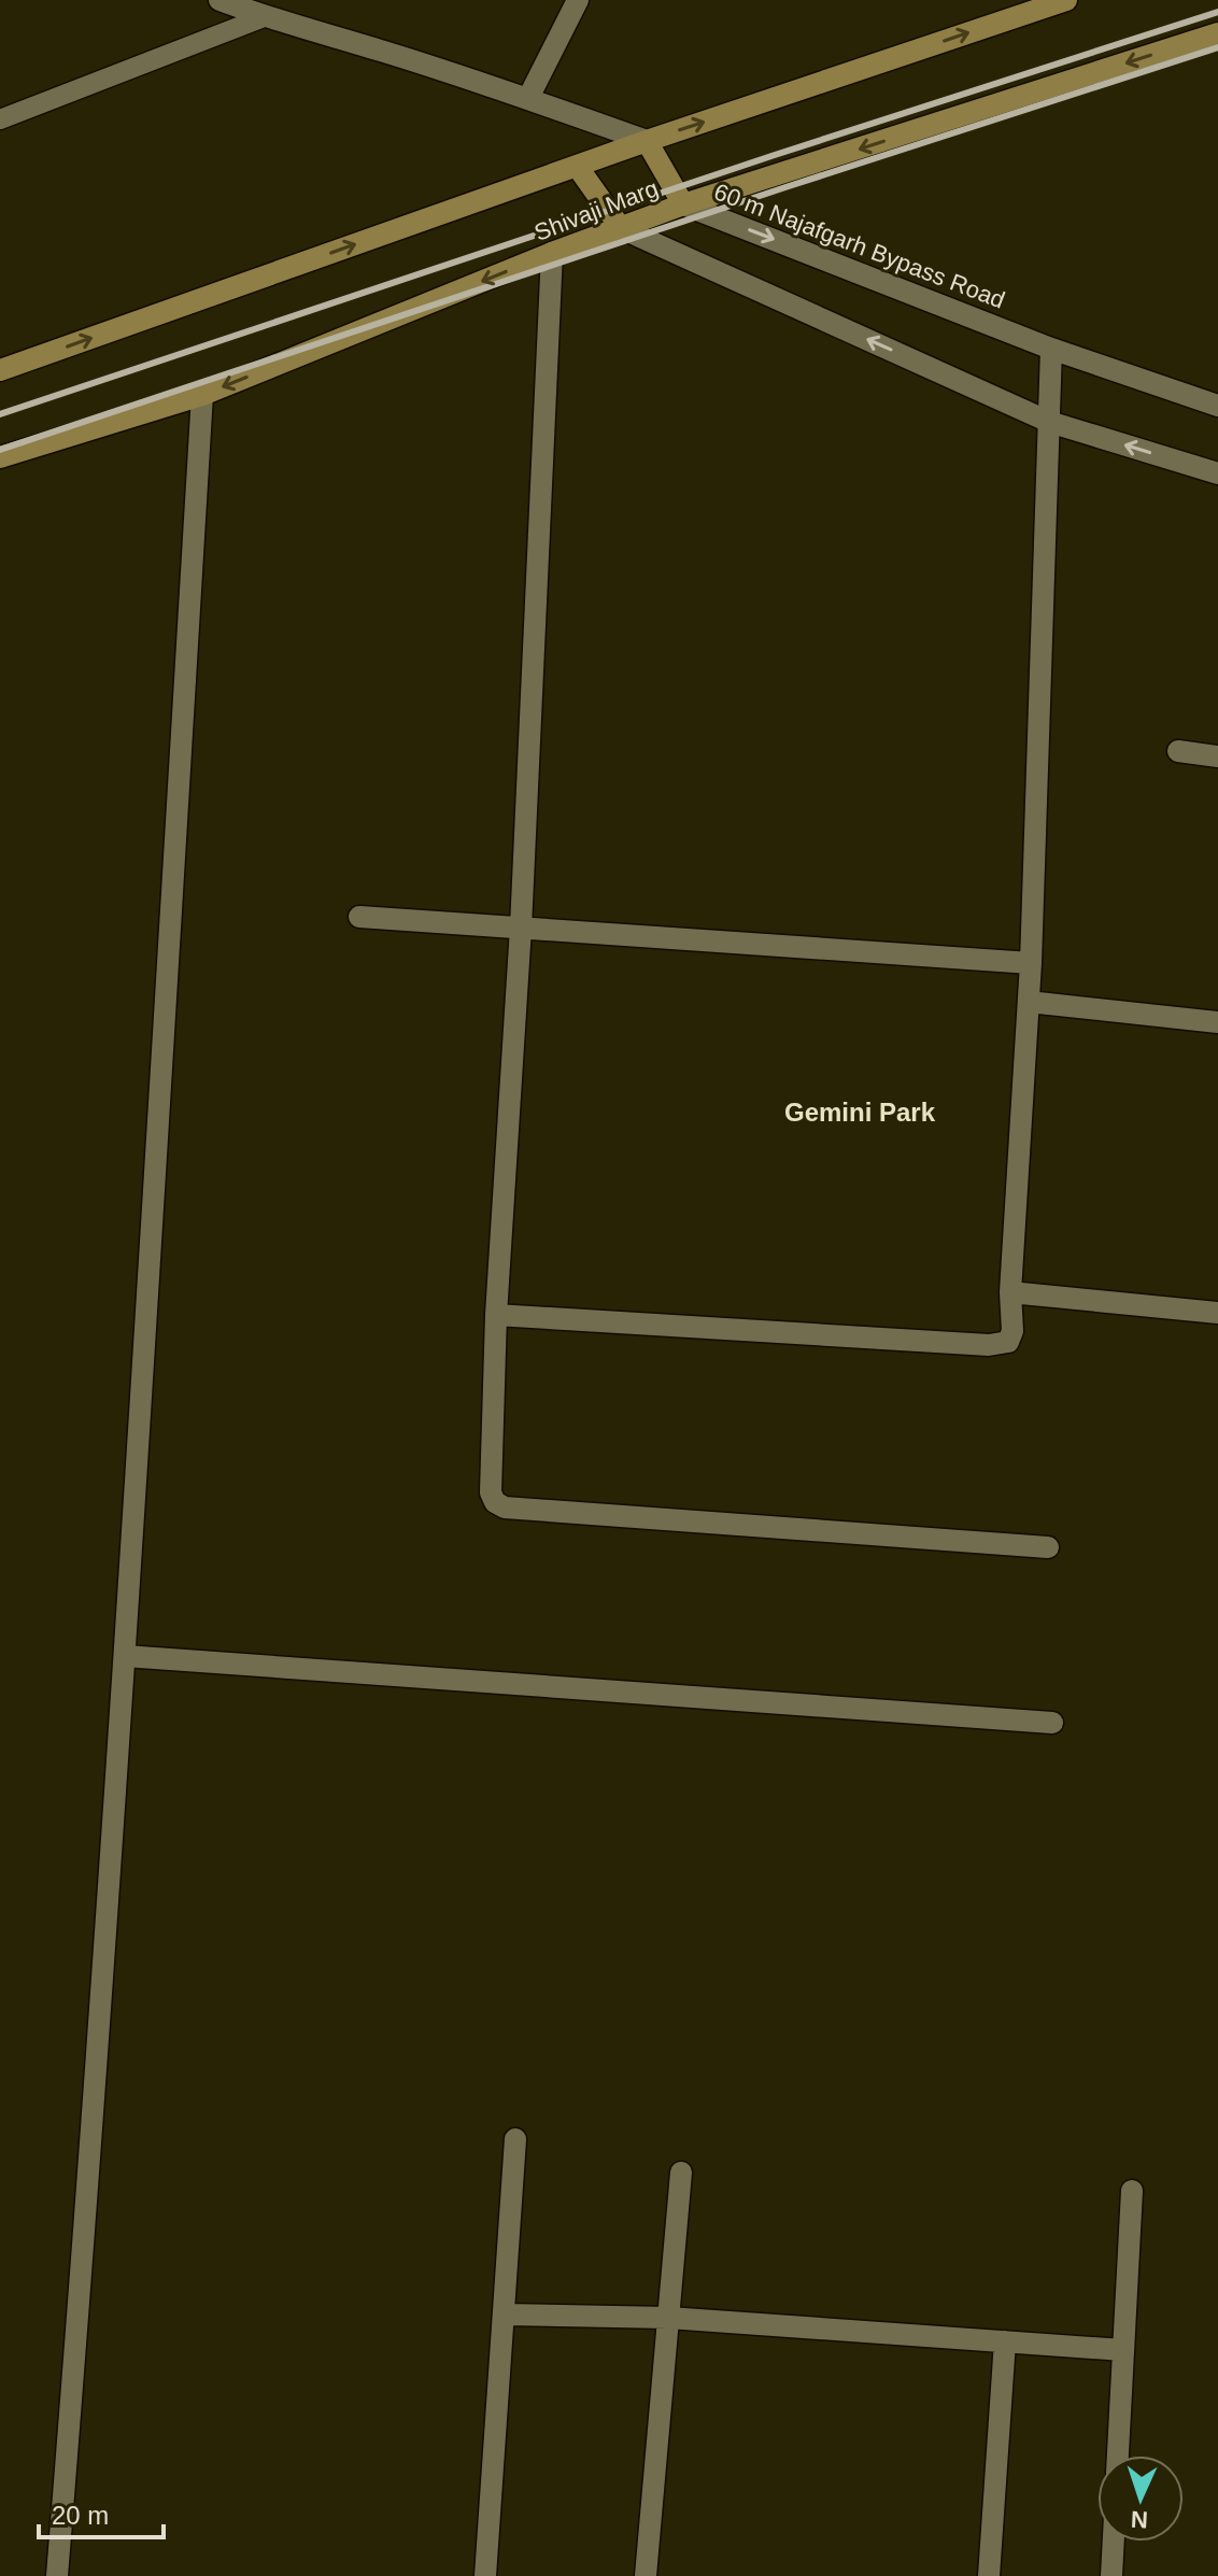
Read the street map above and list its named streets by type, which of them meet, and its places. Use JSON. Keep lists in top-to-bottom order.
{
  "streets": {
    "main road": ["Shivaji Marg", "60 m Najafgarh Bypass Road"]
  },
  "crossings": [
    ["Shivaji Marg", "60 m Najafgarh Bypass Road"]
  ],
  "one_way": ["60 m Najafgarh Bypass Road"],
  "districts": ["Gemini Park"],
  "scale_bar": "20 m",
  "north": "bottom"
}
